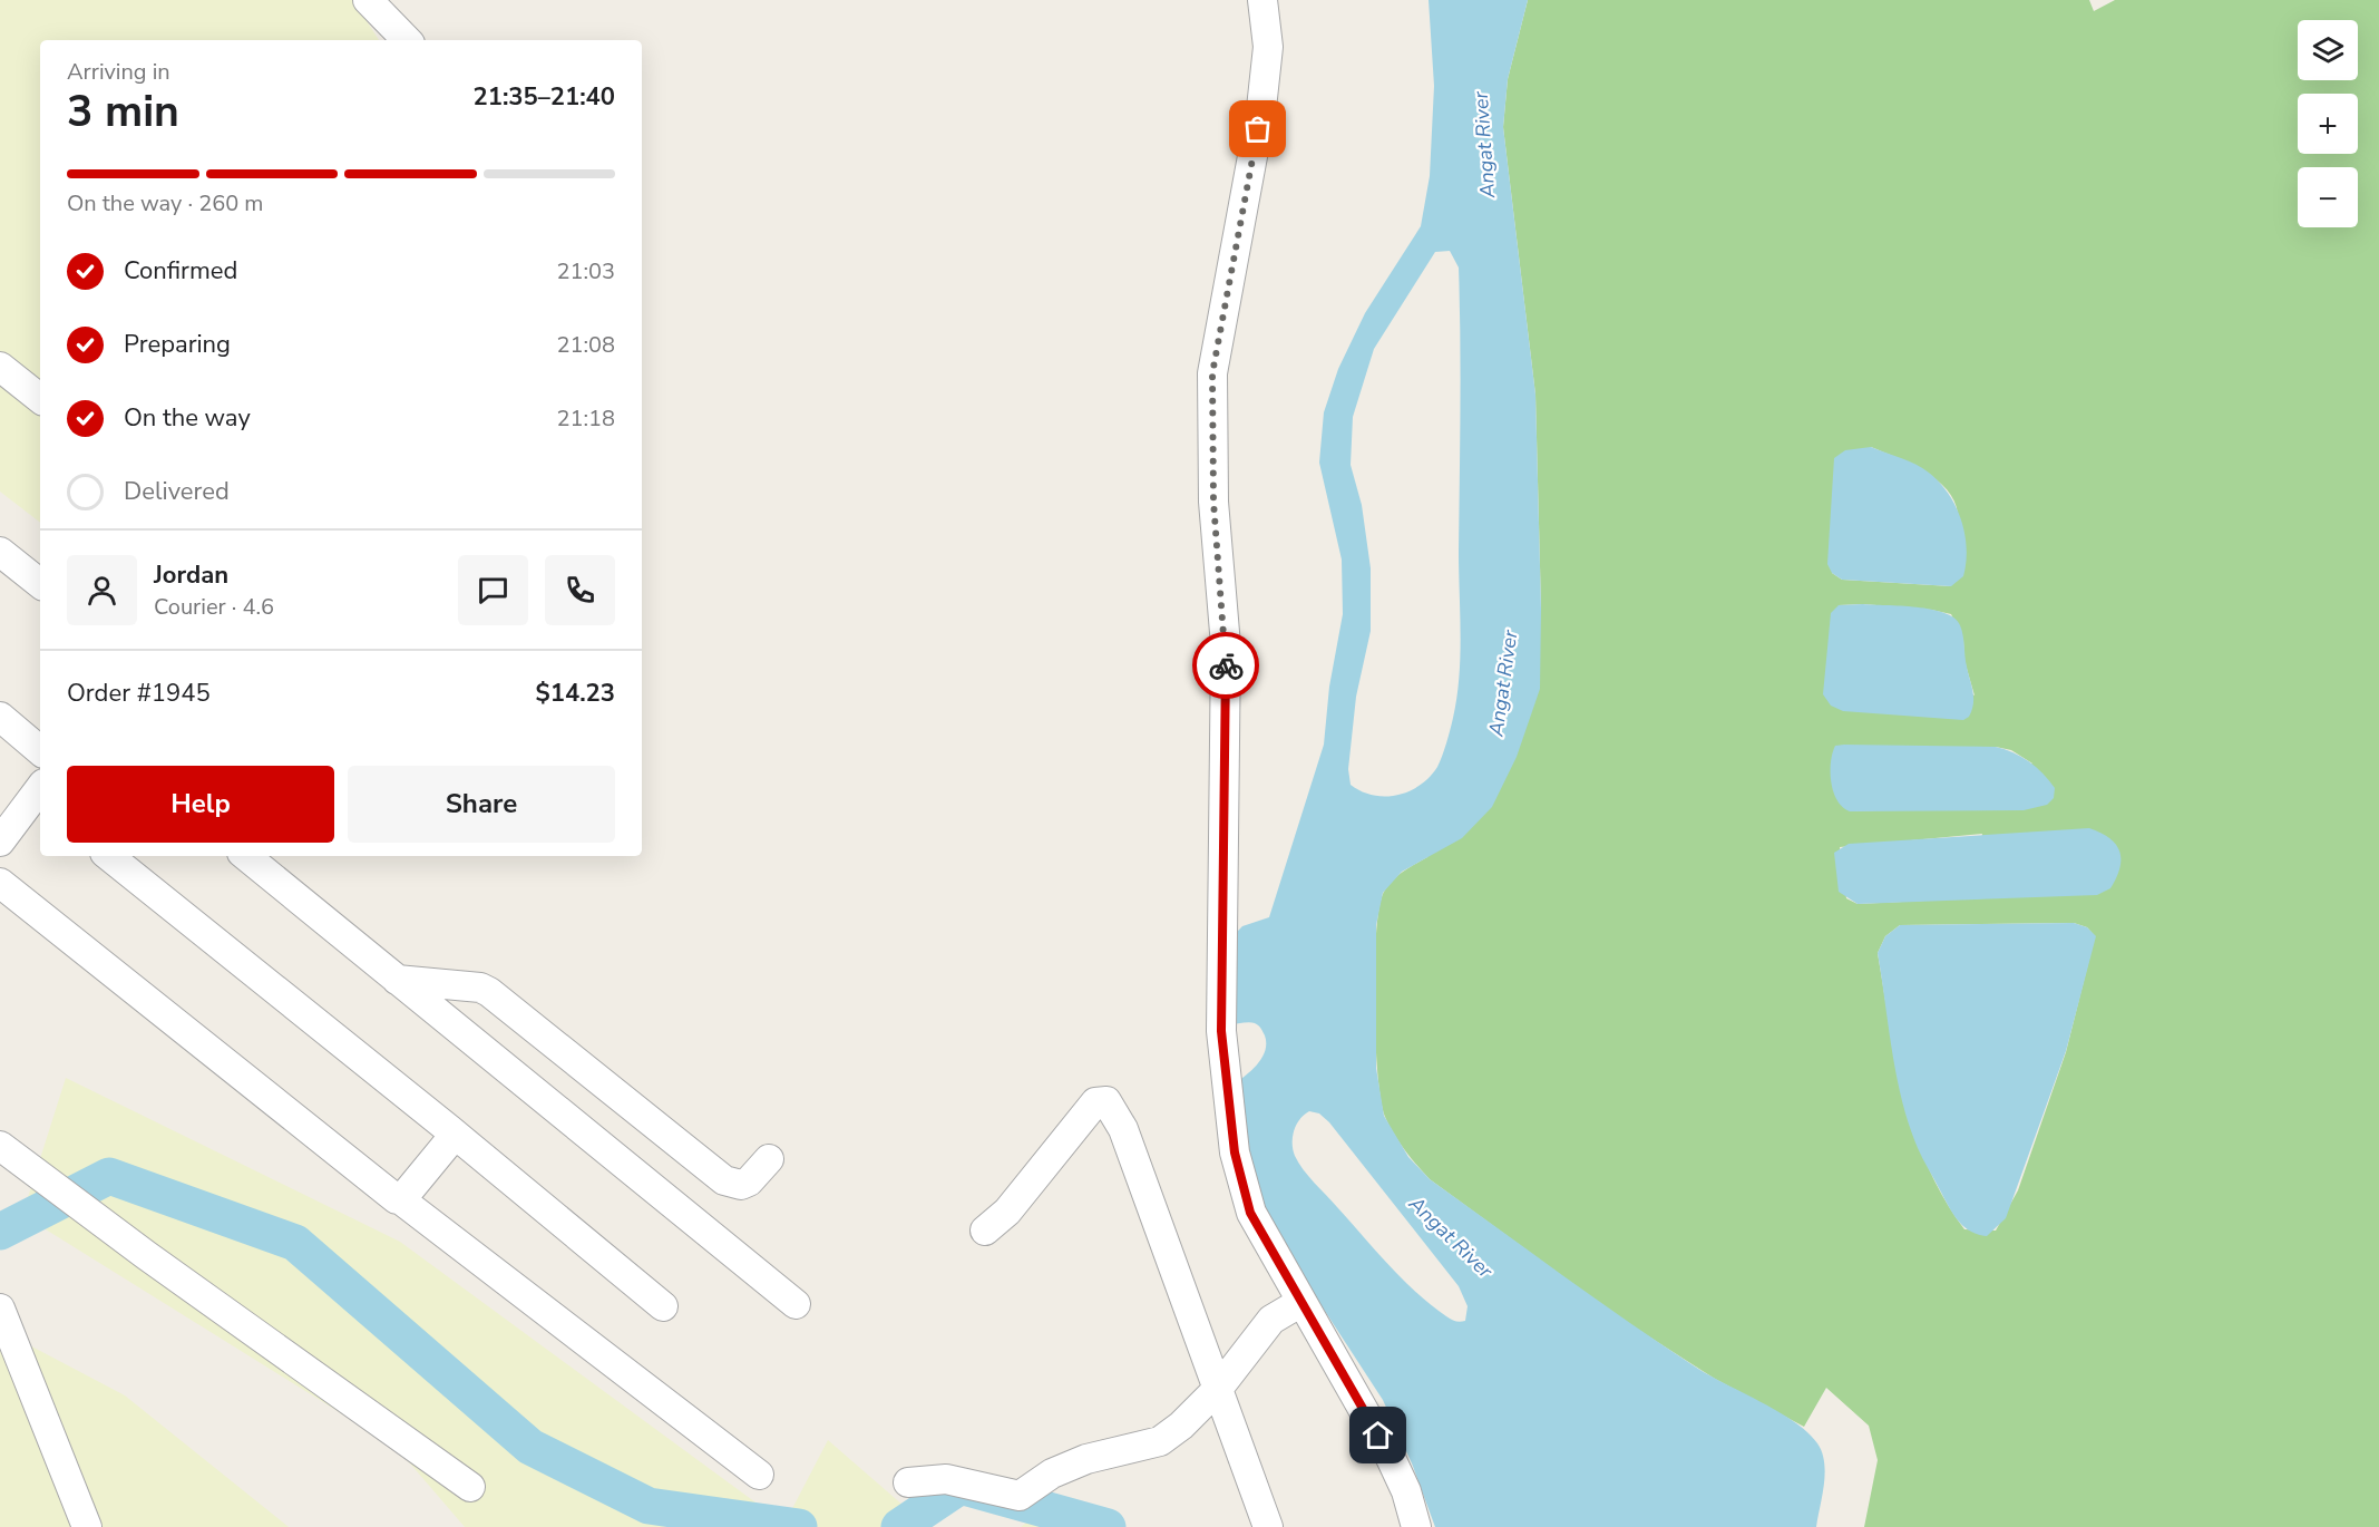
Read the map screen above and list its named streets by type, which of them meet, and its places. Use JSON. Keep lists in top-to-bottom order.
{
  "water": ["Angat River"],
  "page": {
    "map_buttons": ["+", "−"],
    "heading": ["3 min", "Arriving in", "21:35–21:40"],
    "panel": [
      "Jordan",
      "Courier · 4.6",
      "Order #1945",
      "$14.23"
    ],
    "bar": "On the way · 260 m",
    "list": [
      ["Confirmed", "21:03"],
      ["Preparing", "21:08"],
      ["On the way", "21:18"],
      "Delivered"
    ],
    "buttons": ["Help", "Share"]
  }
}
